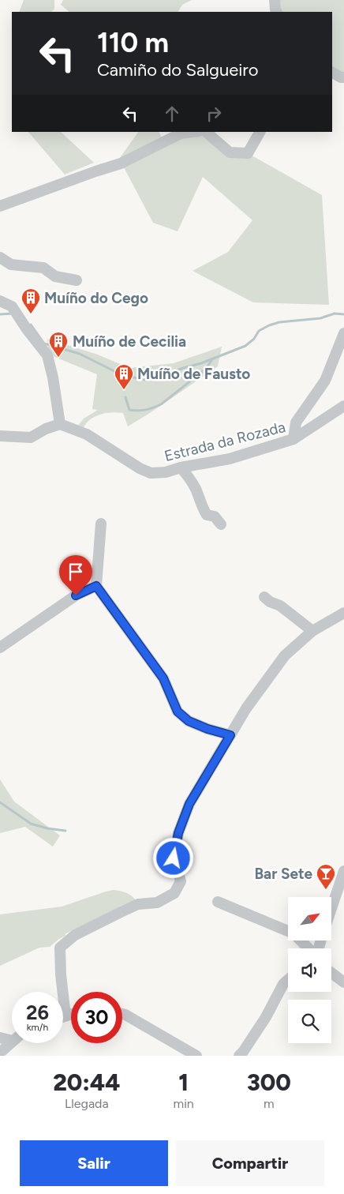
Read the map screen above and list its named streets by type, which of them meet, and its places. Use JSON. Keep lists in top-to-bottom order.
{
  "streets": {
    "street": ["Estrada da Rozada"]
  },
  "places": {
    "building": ["Muíño do Cego", "Muíño de Cecilia", "Muíño de Fausto"],
    "bar": ["Bar Sete"]
  },
  "north": "top right",
  "page": {
    "turn": ["110 m", "Camiño do Salgueiro"],
    "speed": "26 km/h",
    "limit": "30",
    "eta": [
      "20:44",
      "Llegada",
      "1",
      "min",
      "300",
      "m"
    ],
    "buttons": ["Salir", "Compartir"]
  }
}
